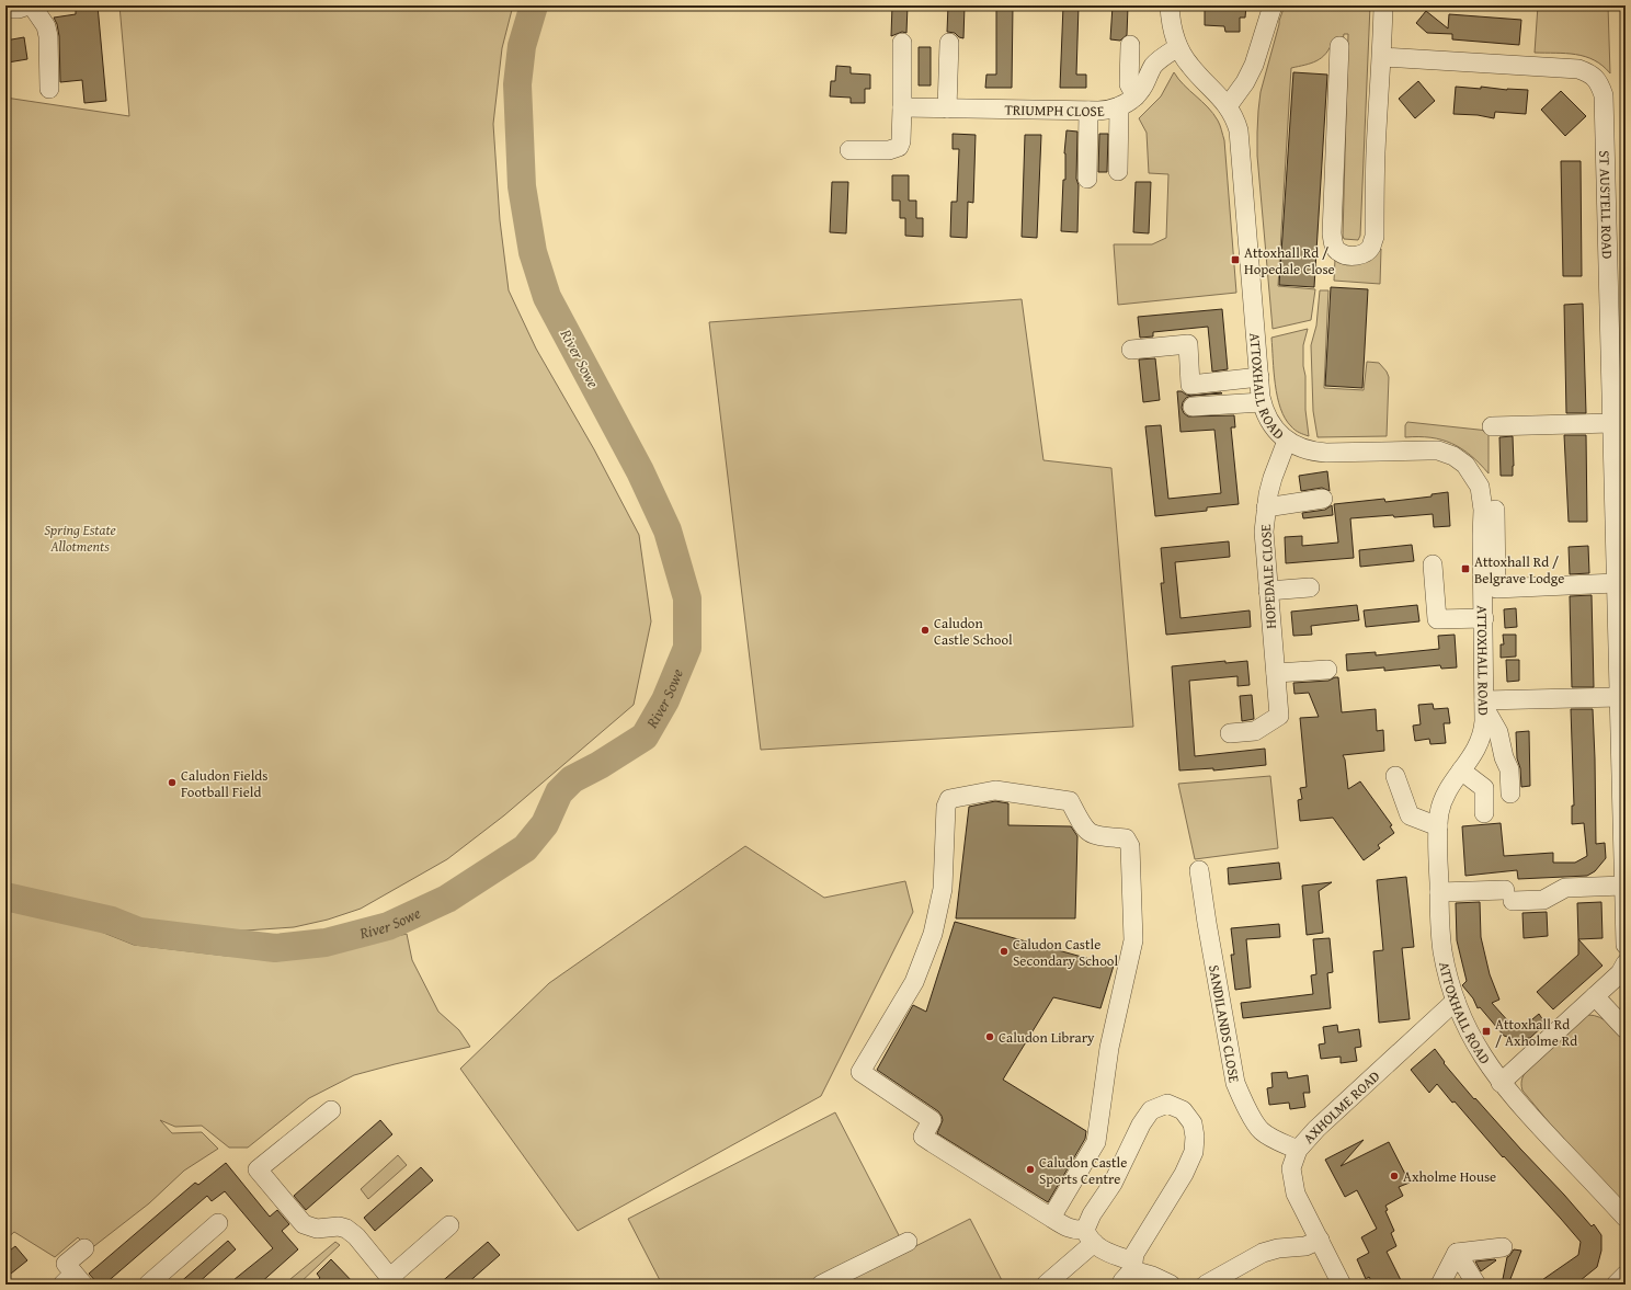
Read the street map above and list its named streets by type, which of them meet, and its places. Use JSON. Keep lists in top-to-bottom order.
{
  "streets": {
    "street": [
      "TRIUMPH CLOSE",
      "ST AUSTELL ROAD",
      "ATTOXHALL ROAD",
      "HOPEDALE CLOSE",
      "SANDILANDS CLOSE",
      "AXHOLME ROAD"
    ]
  },
  "crossings": [
    ["TRIUMPH CLOSE", "ATTOXHALL ROAD"],
    ["ATTOXHALL ROAD", "HOPEDALE CLOSE"],
    ["ATTOXHALL ROAD", "AXHOLME ROAD"],
    ["SANDILANDS CLOSE", "AXHOLME ROAD"]
  ],
  "water": ["River Sowe"],
  "parks": ["Spring Estate Allotments"],
  "places": {
    "transit": ["Attoxhall Rd / Hopedale Close", "Attoxhall Rd / Belgrave Lodge", "Attoxhall Rd / Axholme Rd"],
    "other": [
      "Caludon Castle School",
      "Caludon Fields Football Field",
      "Caludon Castle Secondary School",
      "Caludon Library",
      "Caludon Castle Sports Centre",
      "Axholme House"
    ]
  }
}
